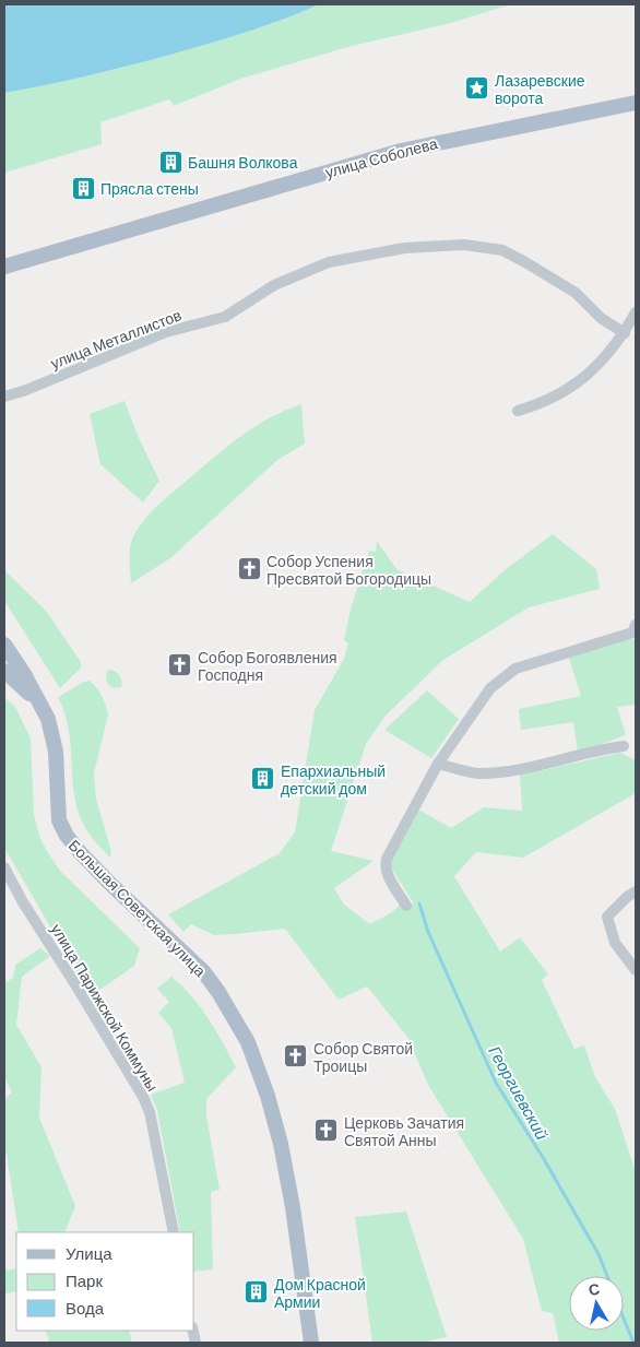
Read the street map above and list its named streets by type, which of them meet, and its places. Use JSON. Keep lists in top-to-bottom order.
{
  "streets": {
    "main road": ["улица Соболева", "Большая Советская улица"],
    "street": ["улица Металлистов", "улица Парижской Коммуны"]
  },
  "water": ["Георгиевский"],
  "places": {
    "place": ["Лазаревские ворота"],
    "building": [
      "Башня Волкова",
      "Прясла стены",
      "Епархиальный детский дом",
      "Дом Красной Армии"
    ],
    "church": [
      "Собор Успения Пресвятой Богородицы",
      "Собор Богоявления Господня",
      "Собор Святой Троицы",
      "Церковь Зачатия Святой Анны"
    ]
  },
  "legend": ["Улица", "Парк", "Вода"],
  "north": "top"
}
